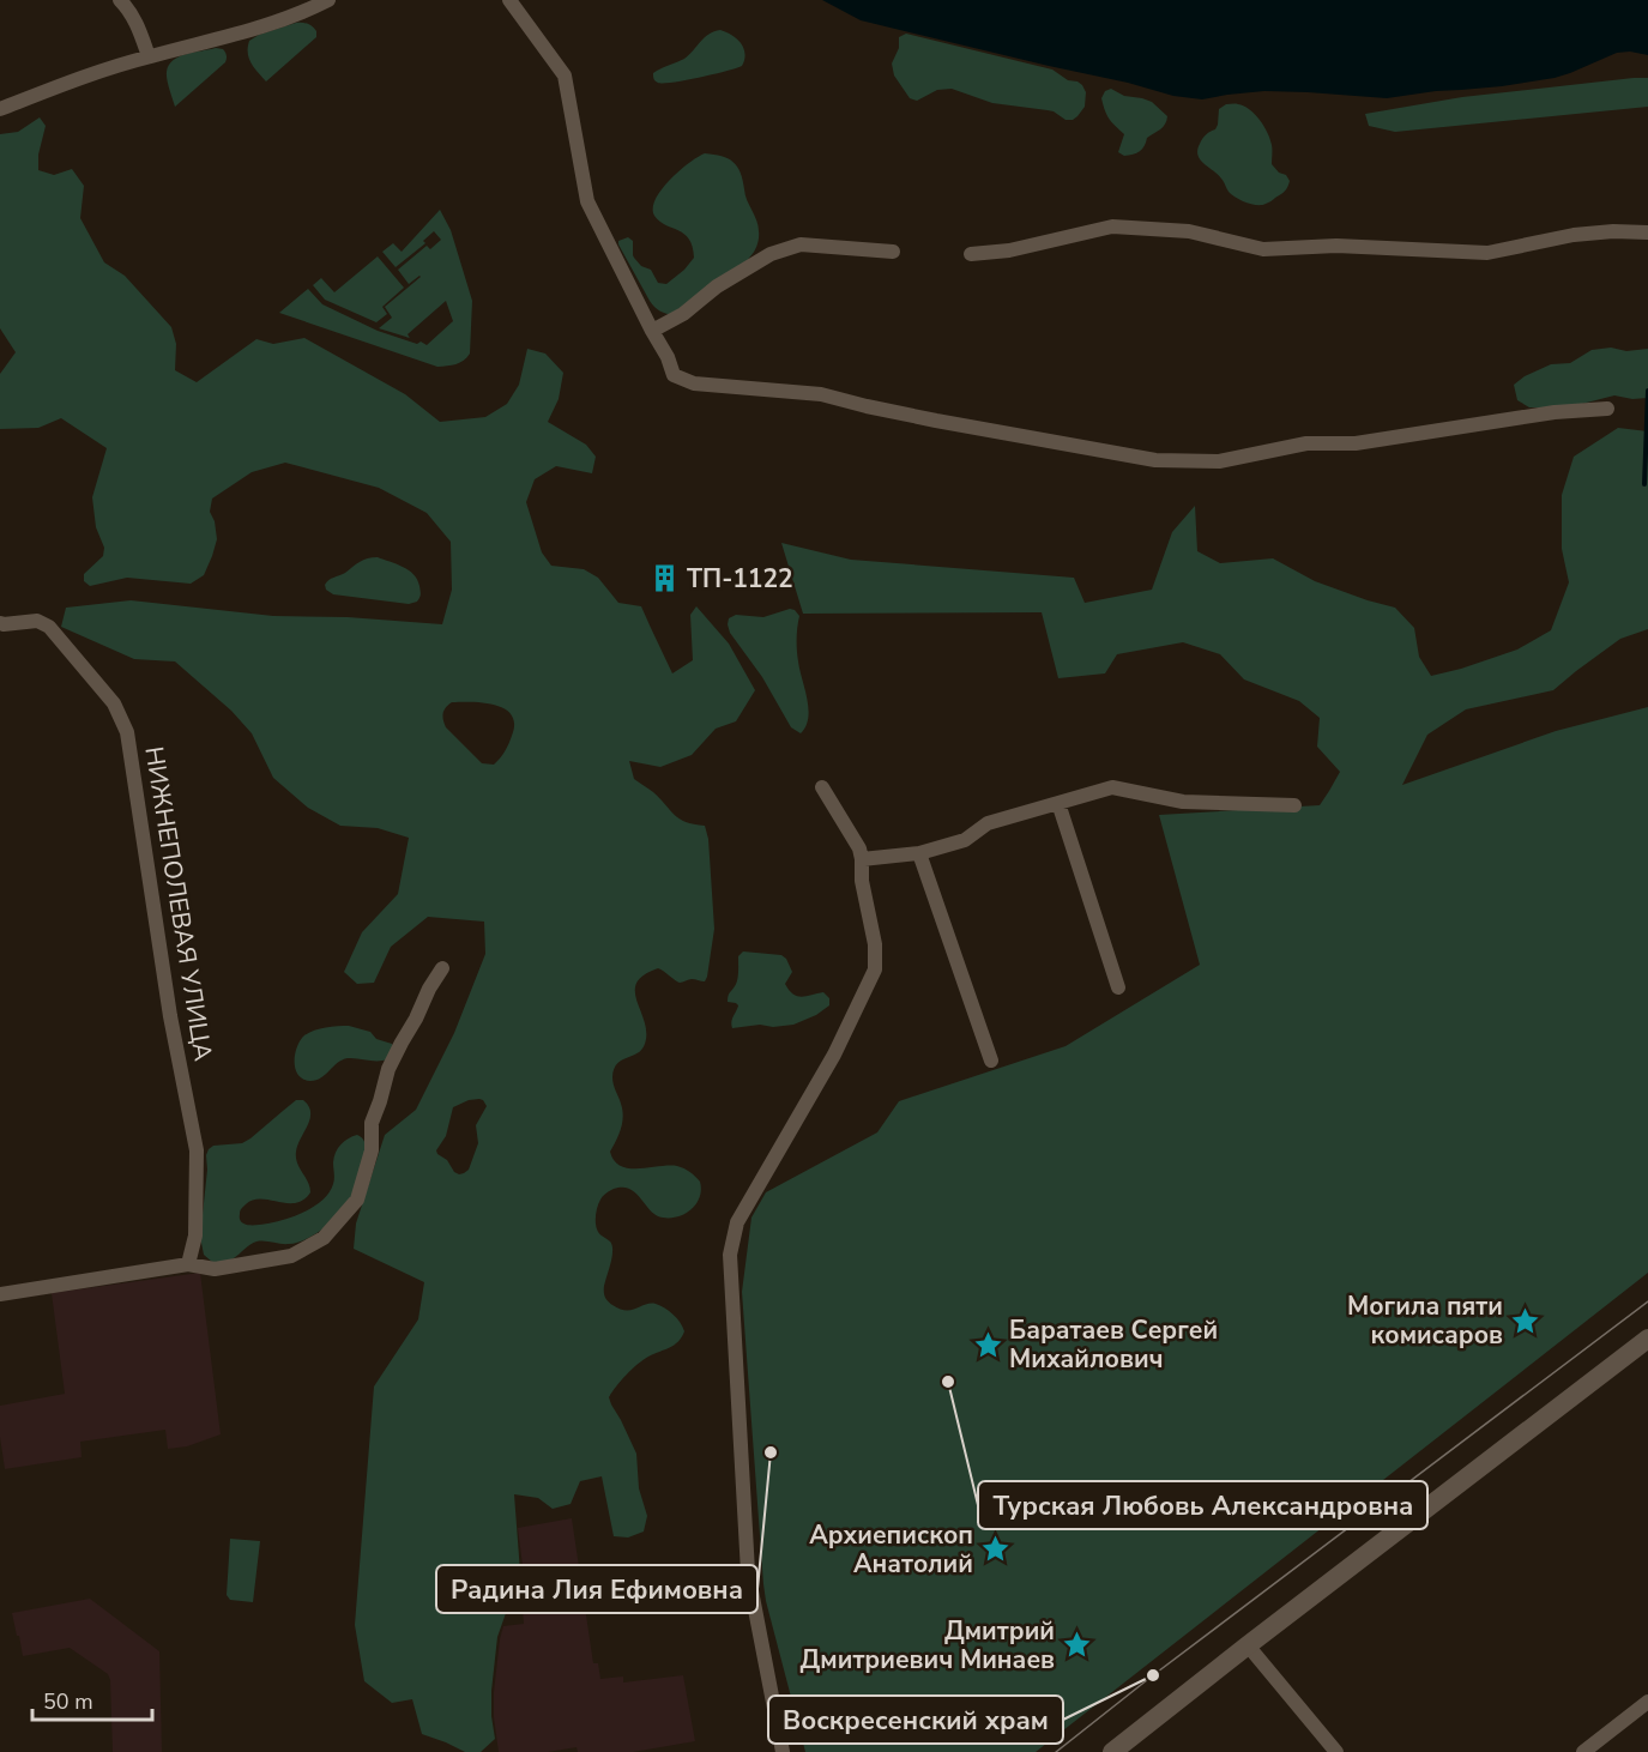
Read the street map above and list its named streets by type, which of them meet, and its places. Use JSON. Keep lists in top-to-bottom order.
{
  "streets": {
    "street": ["НИЖНЕПОЛЕВАЯ УЛИЦА"]
  },
  "places": {
    "building": ["ТП-1122"],
    "place": [
      "Могила пяти комисаров",
      "Баратаев Сергей Михайлович",
      "Архиепископ Анатолий",
      "Дмитрий Дмитриевич Минаев"
    ],
    "other": ["Турская Любовь Александровна", "Радина Лия Ефимовна", "Воскресенский храм"]
  },
  "scale_bar": "50 m"
}
